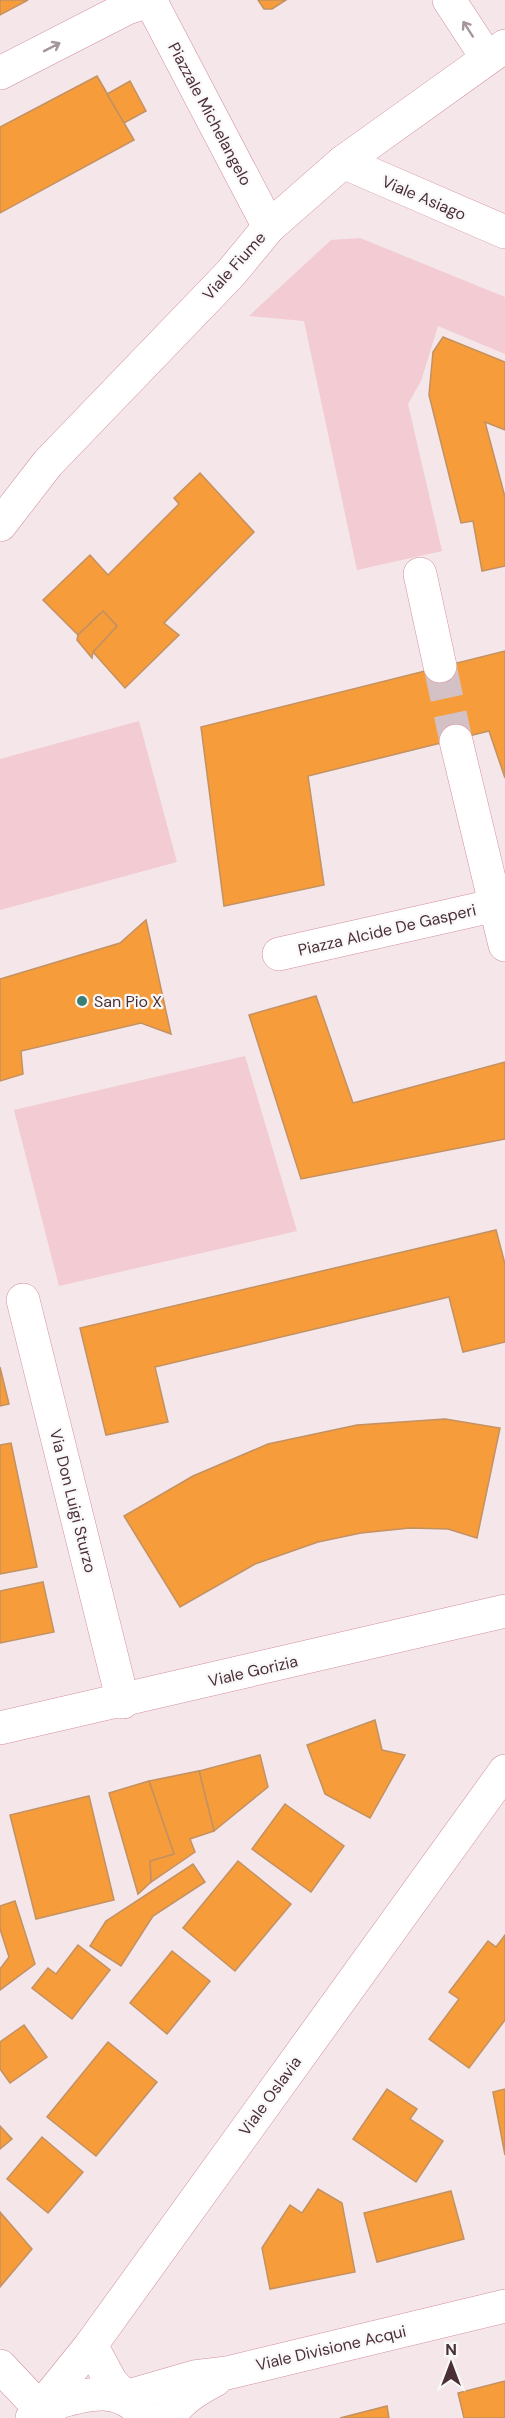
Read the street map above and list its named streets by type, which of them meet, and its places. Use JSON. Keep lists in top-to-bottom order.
{
  "streets": {
    "street": [
      "Piazzale Michelangelo",
      "Viale Asiago",
      "Viale Fiume",
      "Piazza Alcide De Gasperi",
      "Via Don Luigi Sturzo",
      "Viale Gorizia",
      "Viale Oslavia",
      "Viale Divisione Acqui"
    ]
  },
  "crossings": [
    ["Piazzale Michelangelo", "Viale Fiume"],
    ["Viale Asiago", "Viale Fiume"],
    ["Via Don Luigi Sturzo", "Viale Gorizia"],
    ["Viale Oslavia", "Viale Divisione Acqui"]
  ],
  "places": ["San Pio X"],
  "north": "top"
}
